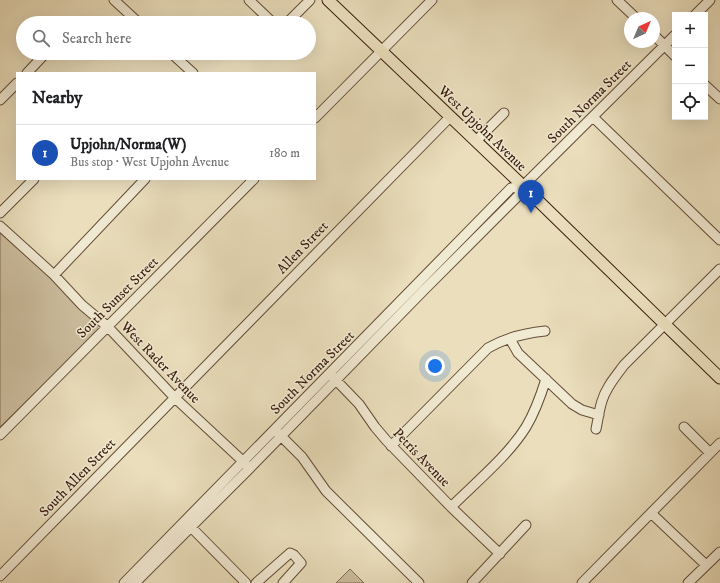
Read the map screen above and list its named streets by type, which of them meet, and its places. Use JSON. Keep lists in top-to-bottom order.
{
  "streets": {
    "main road": ["West Upjohn Avenue"],
    "street": [
      "South Norma Street",
      "Allen Street",
      "South Sunset Street",
      "West Rader Avenue",
      "Petris Avenue",
      "South Allen Street"
    ]
  },
  "crossings": [
    ["South Norma Street", "West Upjohn Avenue"],
    ["South Norma Street", "West Rader Avenue"],
    ["South Norma Street", "Petris Avenue"],
    ["West Upjohn Avenue", "Allen Street"],
    ["Allen Street", "West Rader Avenue"],
    ["Allen Street", "South Allen Street"],
    ["South Sunset Street", "West Rader Avenue"],
    ["West Rader Avenue", "South Allen Street"]
  ],
  "north": "top right",
  "page": {
    "map_buttons": ["+", "−"],
    "search": "Search here",
    "heading": "Nearby",
    "list": [
      {
        "mark": "1",
        "name": "Upjohn/Norma(W)",
        "note": "Bus stop · West Upjohn Avenue",
        "value": "180 m"
      }
    ],
    "pins": "1"
  }
}
